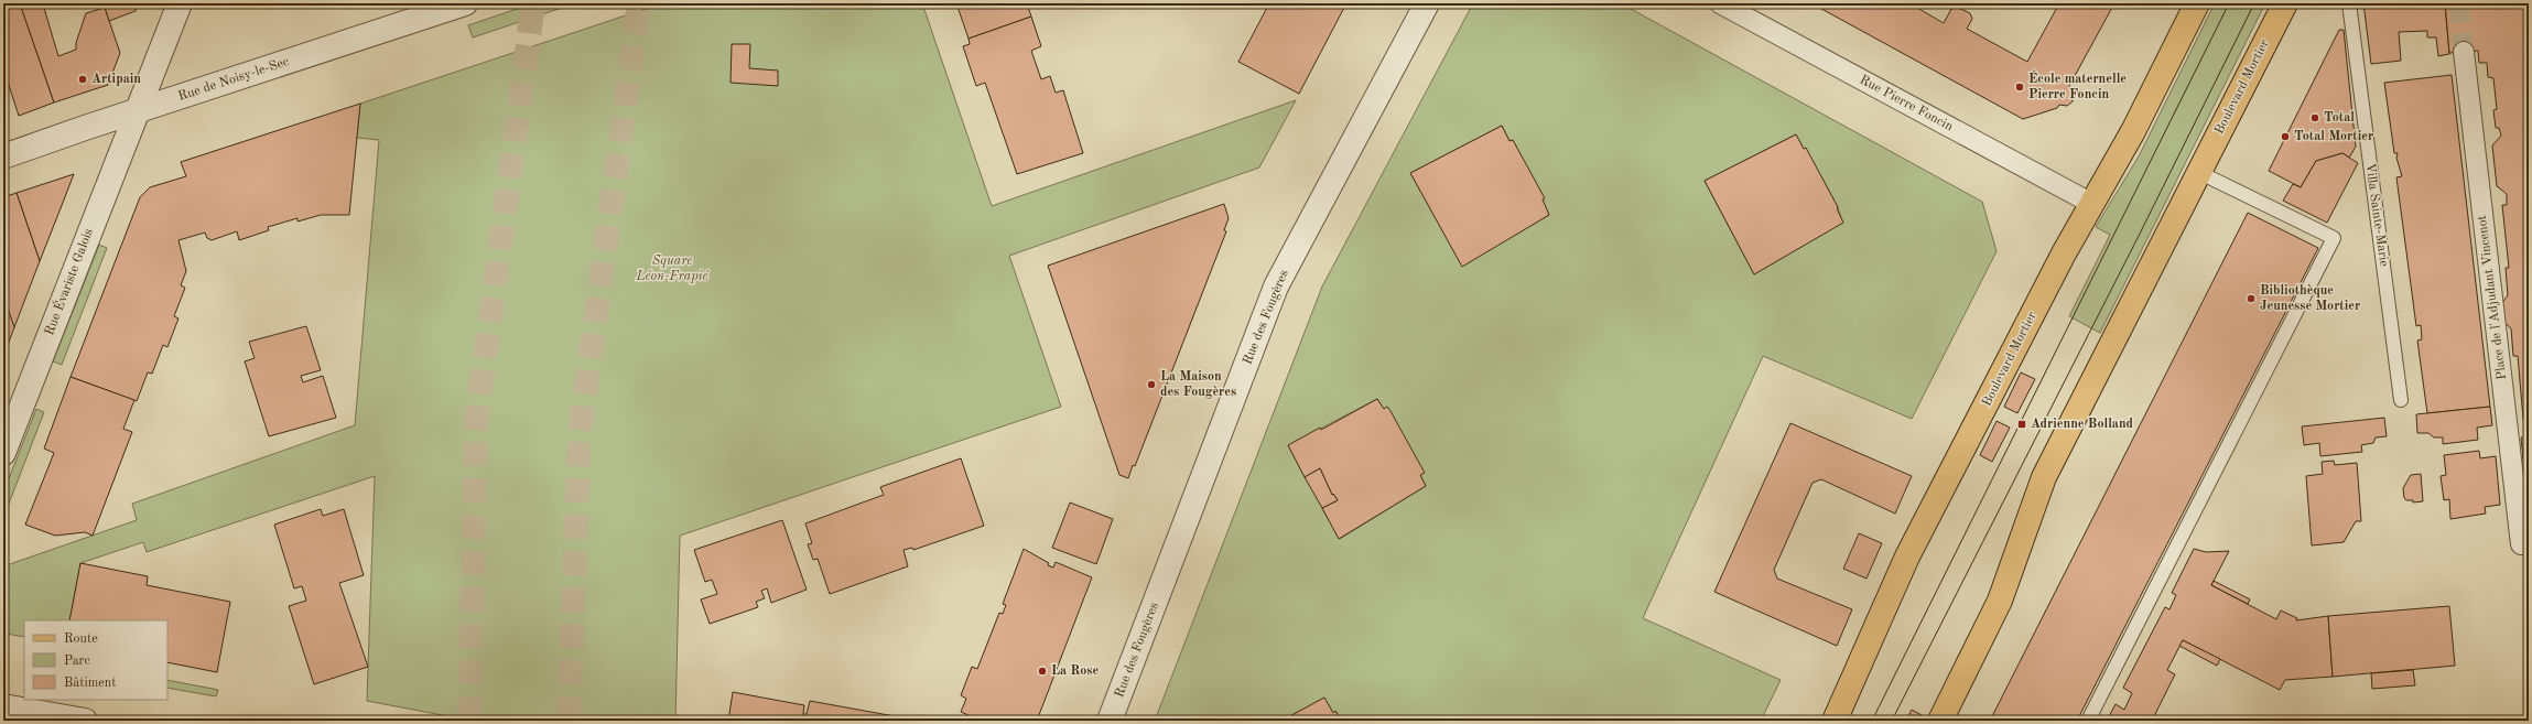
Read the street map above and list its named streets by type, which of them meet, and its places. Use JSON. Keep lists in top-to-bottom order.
{
  "streets": {
    "main road": ["Boulevard Mortier"],
    "street": [
      "Rue de Noisy-le-Sec",
      "Rue Pierre Foncin",
      "Rue Évariste Galois",
      "Place de l'Adjudant Vincenot",
      "Rue des Fougères"
    ],
    "lane": ["Villa Sainte-Marie"]
  },
  "crossings": [
    ["Rue de Noisy-le-Sec", "Rue Évariste Galois"],
    ["Boulevard Mortier", "Rue Pierre Foncin"]
  ],
  "parks": ["Square Léon-Frapié"],
  "places": {
    "other": [
      "Artipain",
      "École maternelle Pierre Foncin",
      "Total",
      "Total Mortier",
      "Bibliothèque Jeunesse Mortier",
      "La Maison des Fougères",
      "La Rose"
    ],
    "transit": ["Adrienne Bolland"]
  },
  "legend": ["Route", "Parc", "Bâtiment"]
}
